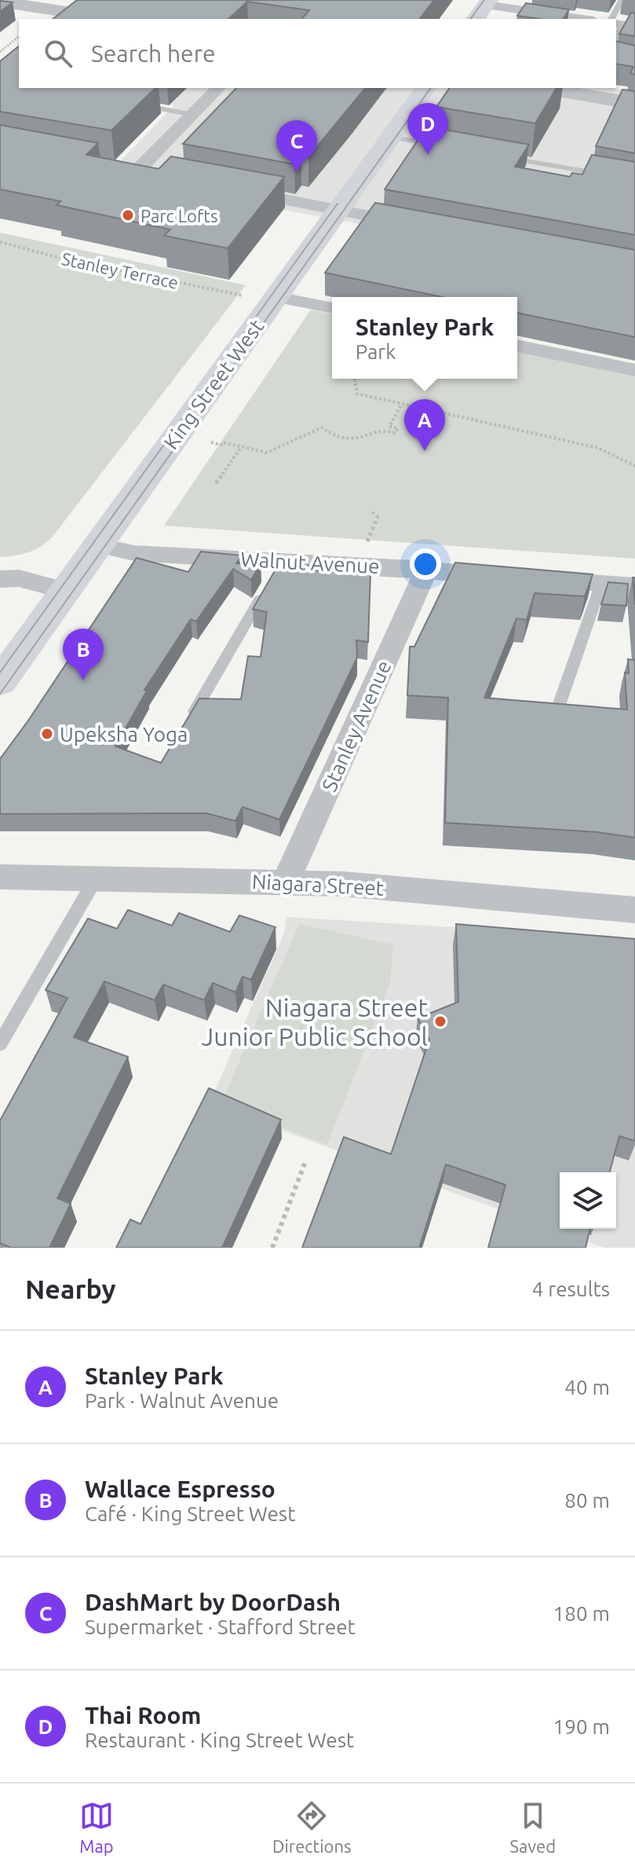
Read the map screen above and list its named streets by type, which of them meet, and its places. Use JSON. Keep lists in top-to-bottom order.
{
  "streets": {
    "main road": ["King Street West"],
    "street": ["Walnut Avenue", "Stanley Avenue", "Niagara Street"],
    "path": ["Stanley Terrace"]
  },
  "crossings": [
    ["King Street West", "Walnut Avenue"],
    ["Walnut Avenue", "Stanley Avenue"],
    ["Stanley Avenue", "Niagara Street"]
  ],
  "places": ["Parc Lofts", "Upeksha Yoga", "Niagara Street Junior Public School"],
  "page": {
    "search": "Search here",
    "pins": [
      "D",
      "C",
      "A",
      "B"
    ],
    "popup": ["Stanley Park", "Park"],
    "heading": ["Nearby", "4 results"],
    "list": [
      {
        "mark": "A",
        "name": "Stanley Park",
        "note": "Park · Walnut Avenue",
        "value": "40 m"
      },
      {
        "mark": "B",
        "name": "Wallace Espresso",
        "note": "Café · King Street West",
        "value": "80 m"
      },
      {
        "mark": "C",
        "name": "DashMart by DoorDash",
        "note": "Supermarket · Stafford Street",
        "value": "180 m"
      },
      {
        "mark": "D",
        "name": "Thai Room",
        "note": "Restaurant · King Street West",
        "value": "190 m"
      }
    ],
    "nav": ["Map", "Directions", "Saved"]
  }
}
